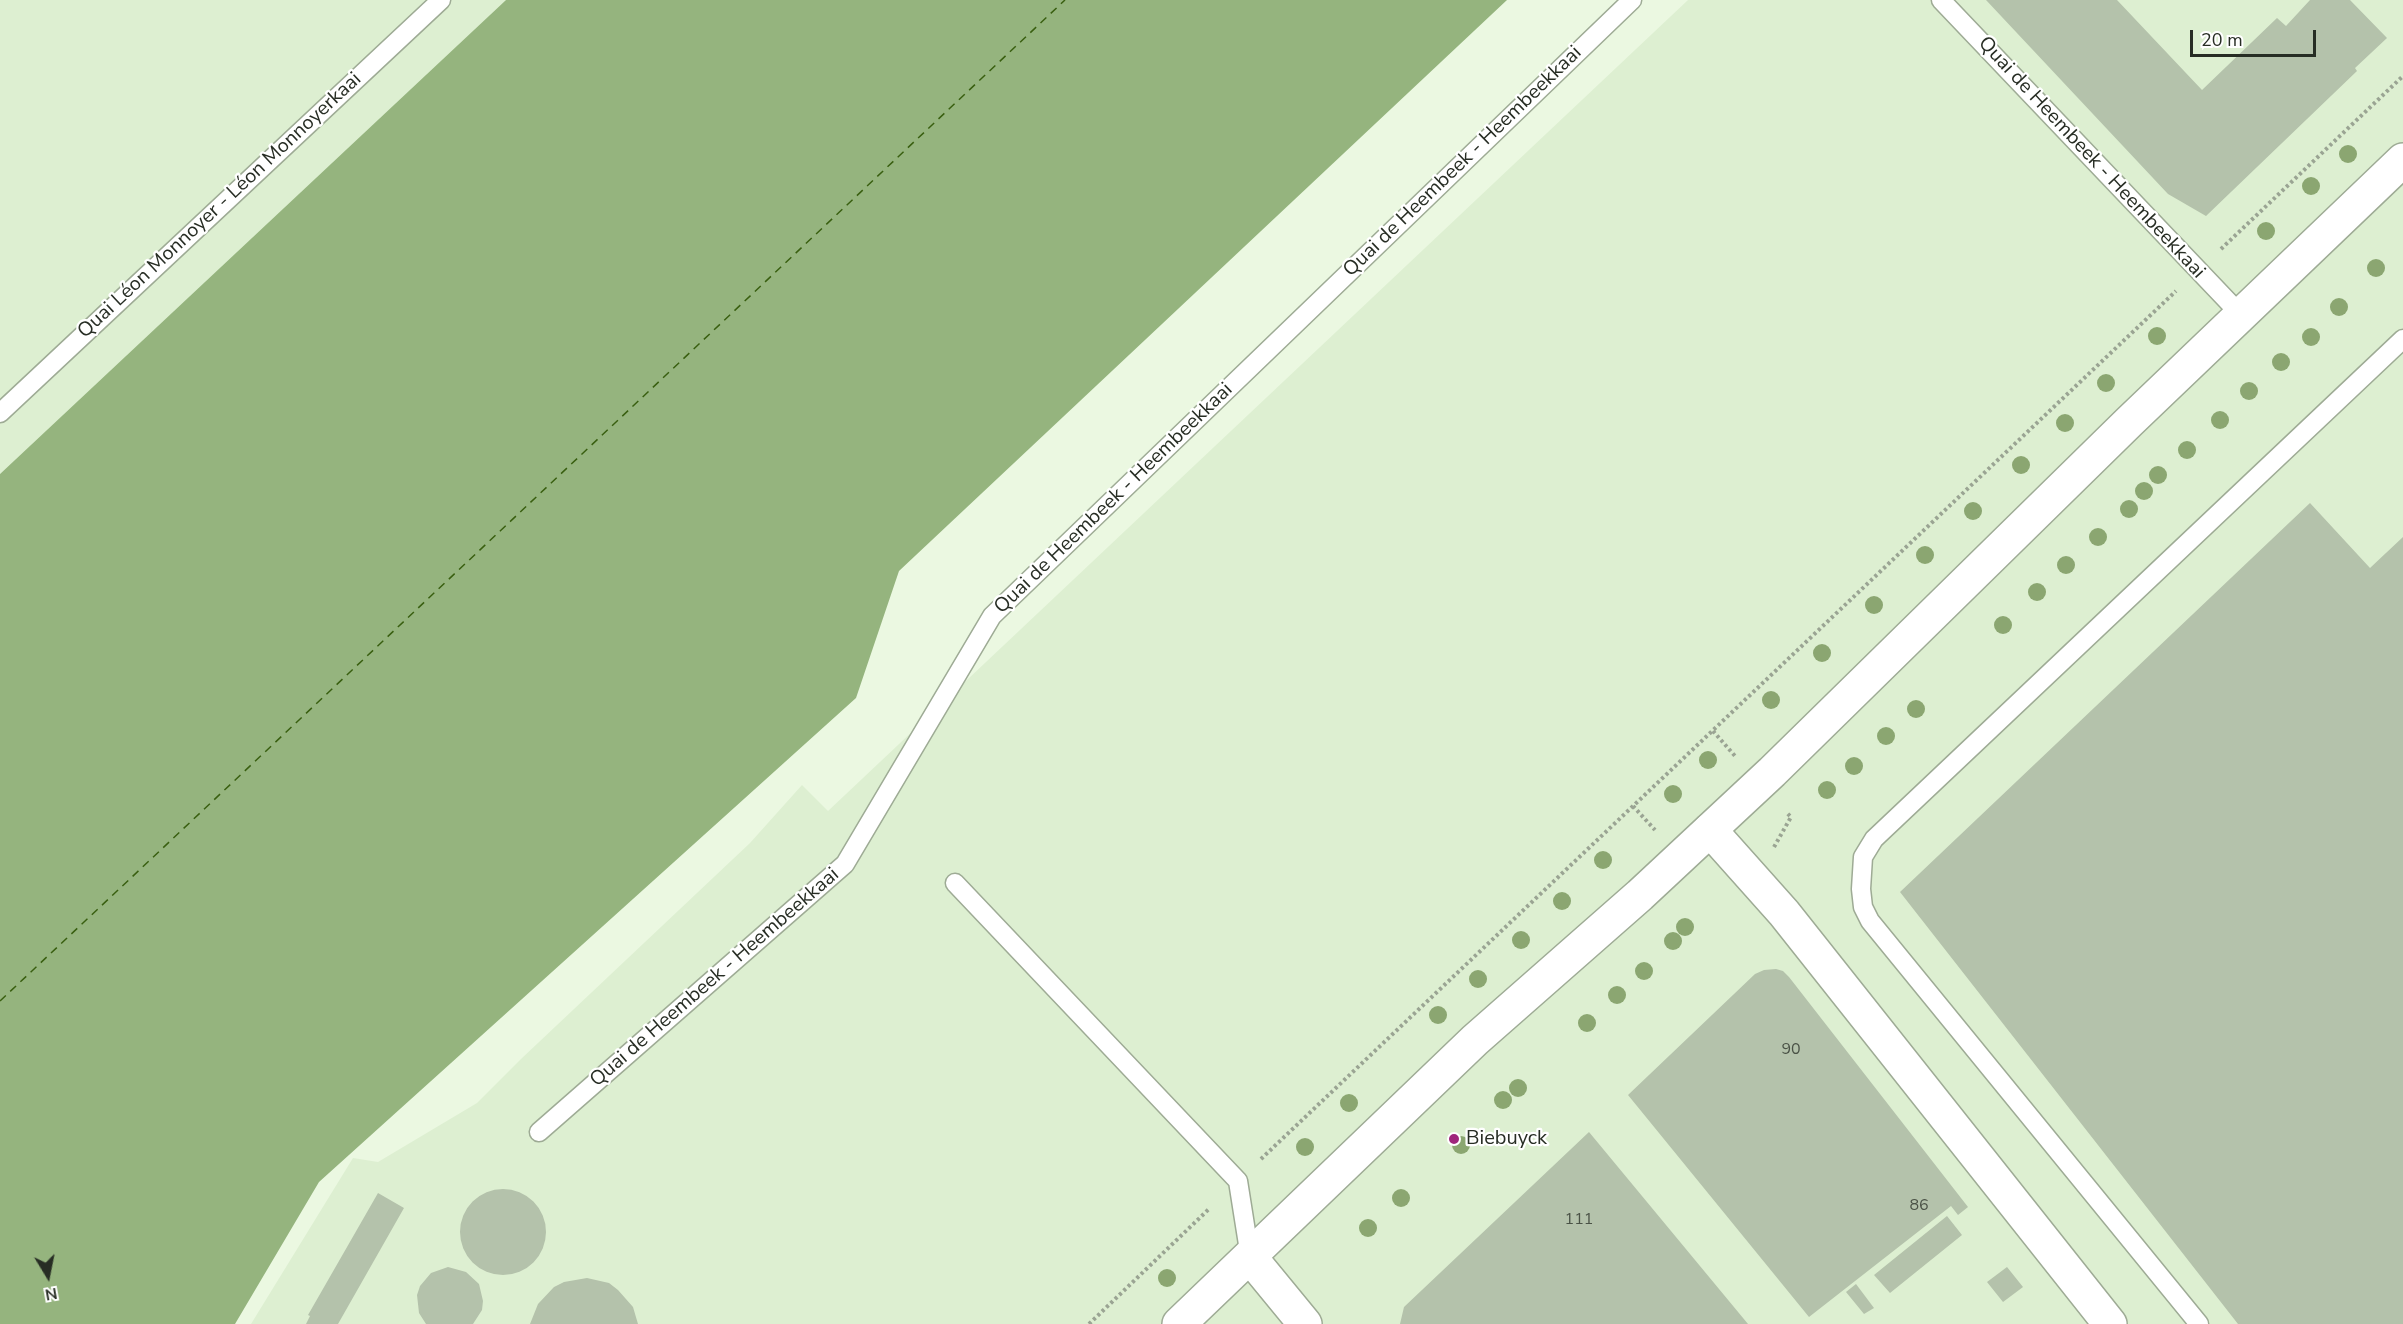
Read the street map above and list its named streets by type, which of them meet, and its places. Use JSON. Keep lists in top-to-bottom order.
{
  "streets": {
    "lane": ["Quai de Heembeek - Heembeekkaai", "Quai Léon Monnoyer - Léon Monnoyerkaai"]
  },
  "places": ["Biebuyck"],
  "house_numbers": ["90", "86", "111"],
  "scale_bar": "20 m",
  "north": "bottom"
}
